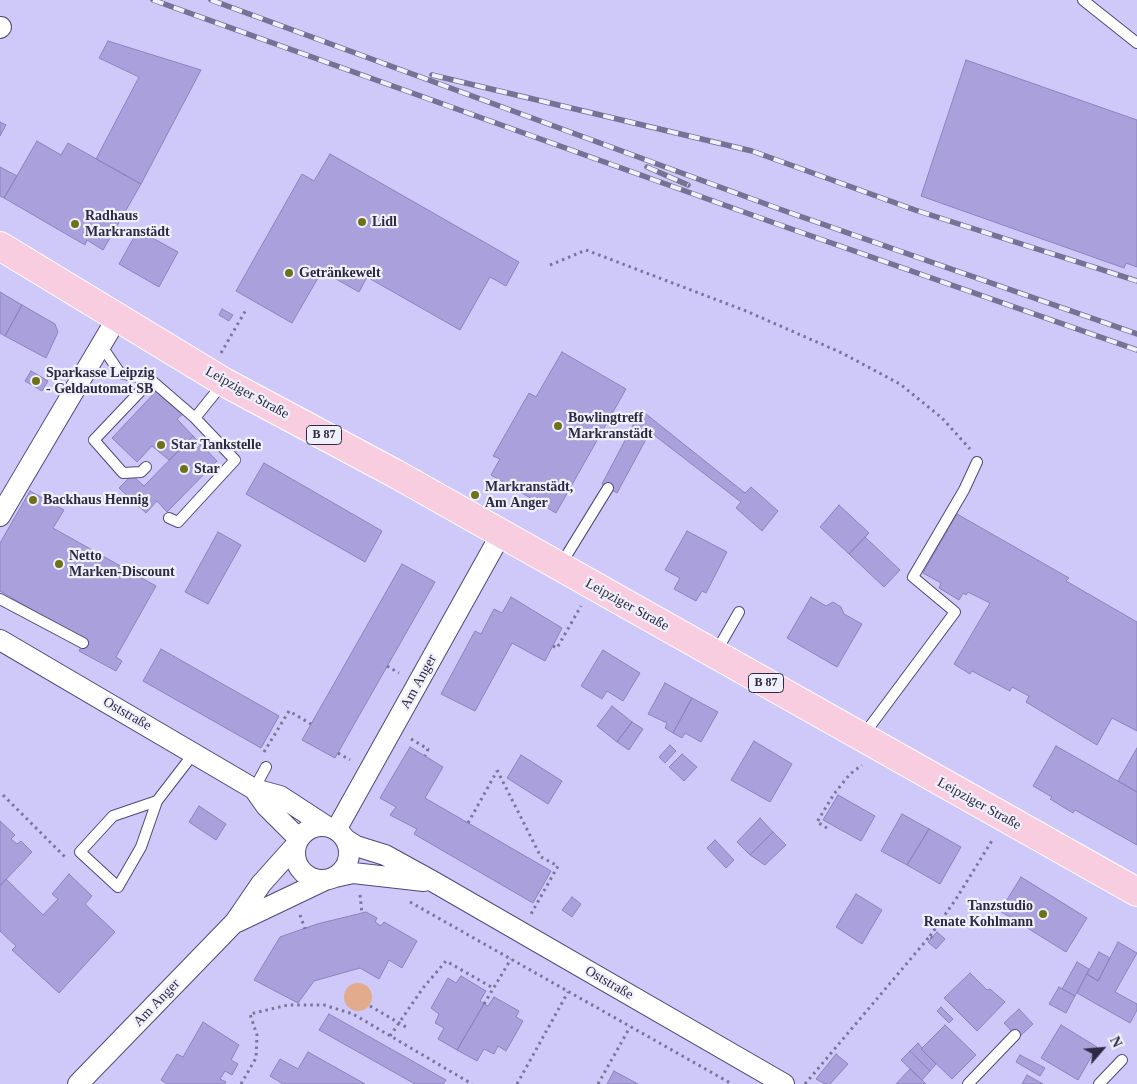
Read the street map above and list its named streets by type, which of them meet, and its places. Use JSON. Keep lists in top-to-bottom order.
{
  "streets": {
    "main road": ["Leipziger Straße", "B 87"],
    "street": ["Am Anger", "Oststraße"]
  },
  "crossings": [
    ["Leipziger Straße", "Am Anger"],
    ["Am Anger", "Oststraße"]
  ],
  "places": [
    "Lidl",
    "Radhaus Markranstädt",
    "Getränkewelt",
    "Sparkasse Leipzig - Geldautomat SB",
    "Bowlingtreff Markranstädt",
    "Star Tankstelle",
    "Star",
    "Markranstädt, Am Anger",
    "Backhaus Hennig",
    "Netto Marken-Discount",
    "Tanzstudio Renate Kohlmann"
  ],
  "north": "top right"
}
